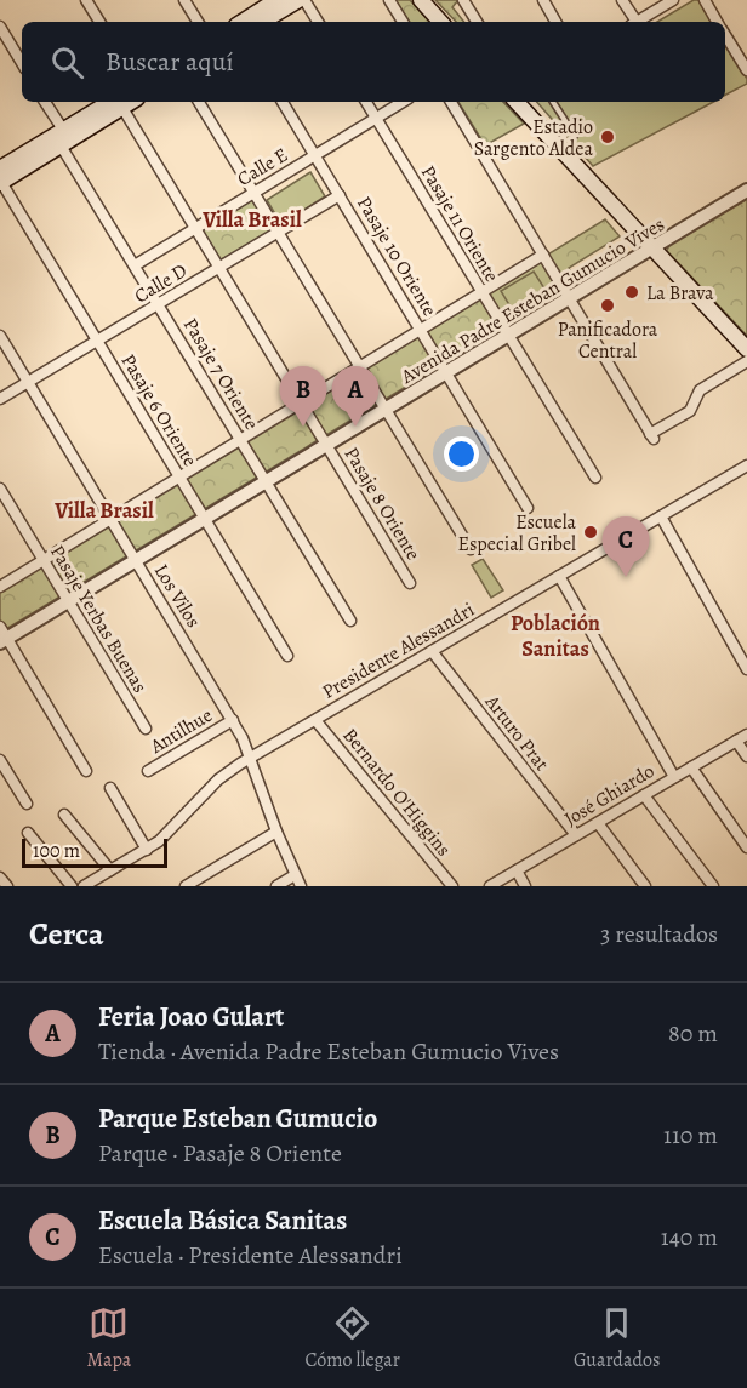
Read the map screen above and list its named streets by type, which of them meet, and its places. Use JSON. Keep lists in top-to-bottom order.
{
  "streets": {
    "street": [
      "Calle E",
      "Pasaje 11 Oriente",
      "Pasaje 10 Oriente",
      "Calle D",
      "Avenida Padre Esteban Gumucio Vives",
      "Pasaje 7 Oriente",
      "Pasaje 6 Oriente",
      "Pasaje 8 Oriente",
      "Los Vilos",
      "Pasaje Yerbas Buenas",
      "Presidente Alessandri",
      "Antilhue",
      "Arturo Prat",
      "Bernardo O'Higgins",
      "José Ghiardo"
    ]
  },
  "crossings": [
    ["Calle E", "Pasaje 11 Oriente"],
    ["Calle E", "Pasaje 10 Oriente"],
    ["Calle E", "Pasaje 7 Oriente"],
    ["Calle E", "Pasaje 8 Oriente"],
    ["Pasaje 11 Oriente", "Avenida Padre Esteban Gumucio Vives"],
    ["Pasaje 10 Oriente", "Calle D"],
    ["Pasaje 10 Oriente", "Avenida Padre Esteban Gumucio Vives"],
    ["Calle D", "Pasaje 7 Oriente"],
    ["Calle D", "Pasaje 6 Oriente"],
    ["Calle D", "Pasaje 8 Oriente"],
    ["Calle D", "Los Vilos"],
    ["Avenida Padre Esteban Gumucio Vives", "Pasaje 7 Oriente"],
    ["Avenida Padre Esteban Gumucio Vives", "Pasaje 6 Oriente"],
    ["Avenida Padre Esteban Gumucio Vives", "Pasaje 8 Oriente"],
    ["Avenida Padre Esteban Gumucio Vives", "Los Vilos"],
    ["Avenida Padre Esteban Gumucio Vives", "Pasaje Yerbas Buenas"],
    ["Los Vilos", "Presidente Alessandri"],
    ["Los Vilos", "Antilhue"],
    ["Presidente Alessandri", "Arturo Prat"],
    ["Presidente Alessandri", "Bernardo O'Higgins"],
    ["Arturo Prat", "José Ghiardo"]
  ],
  "districts": ["Villa Brasil", "Villa Brasil", "Población Sanitas"],
  "places": [
    "Estadio Sargento Aldea",
    "La Brava",
    "Panificadora Central",
    "Escuela Especial Gribel"
  ],
  "scale_bar": "100 m",
  "page": {
    "search": "Buscar aquí",
    "pins": ["A", "B", "C"],
    "scale": "100 m",
    "heading": ["Cerca", "3 resultados"],
    "list": [
      {
        "mark": "A",
        "name": "Feria Joao Gulart",
        "note": "Tienda · Avenida Padre Esteban Gumucio Vives",
        "value": "80 m"
      },
      {
        "mark": "B",
        "name": "Parque Esteban Gumucio",
        "note": "Parque · Pasaje 8 Oriente",
        "value": "110 m"
      },
      {
        "mark": "C",
        "name": "Escuela Básica Sanitas",
        "note": "Escuela · Presidente Alessandri",
        "value": "140 m"
      }
    ],
    "nav": ["Mapa", "Cómo llegar", "Guardados"]
  }
}
